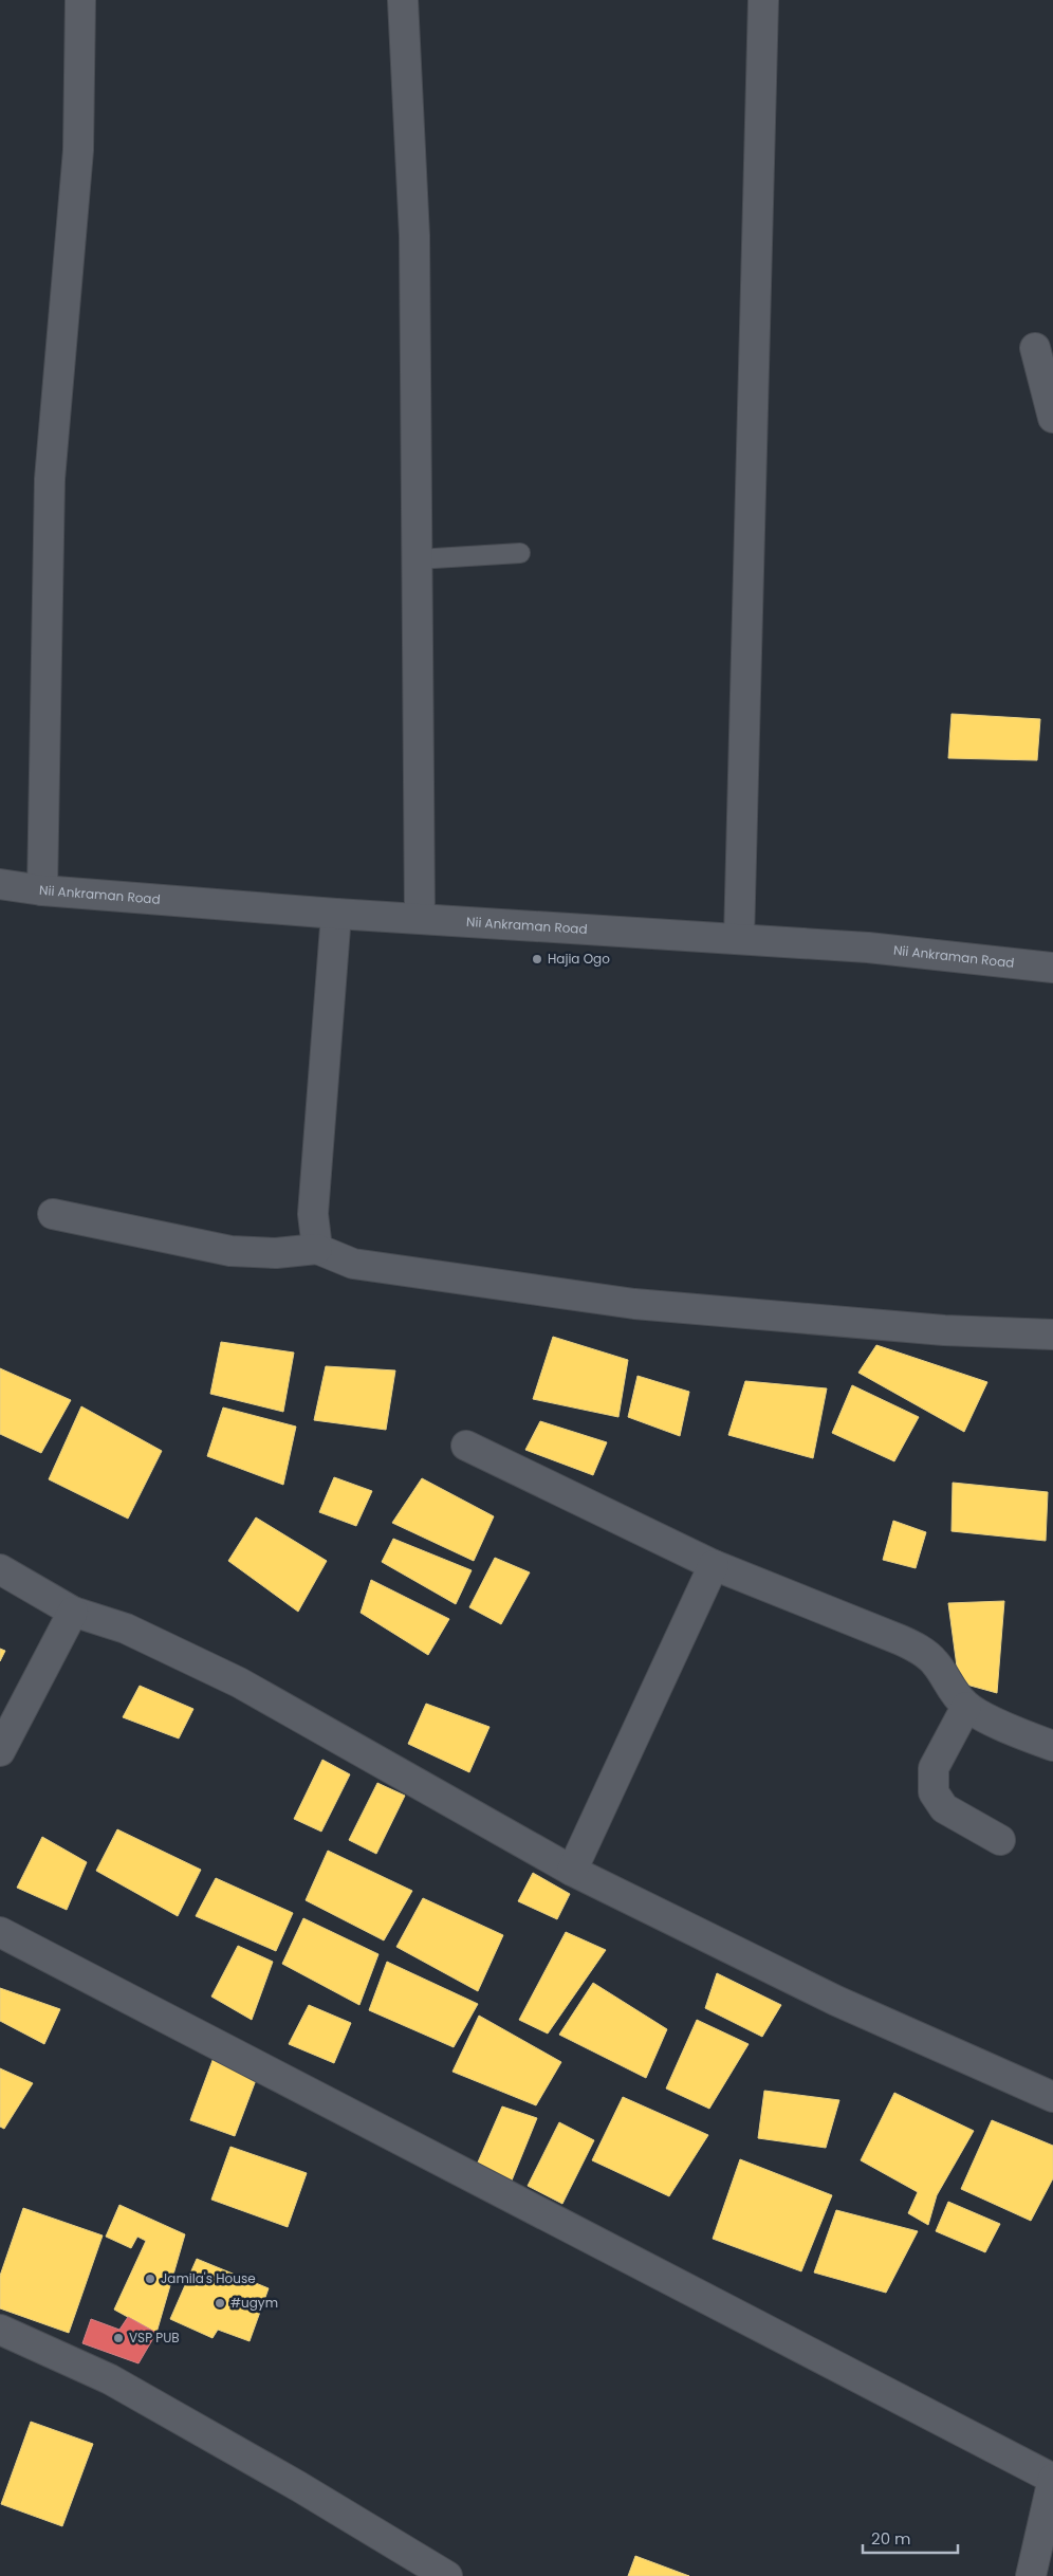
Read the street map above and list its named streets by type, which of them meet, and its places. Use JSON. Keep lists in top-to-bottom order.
{
  "streets": {
    "street": ["Nii Ankraman Road"]
  },
  "places": [
    "Hajia Ogo",
    "Jamila's House",
    "#ugym",
    "VSP PUB"
  ],
  "scale_bar": "20 m"
}
